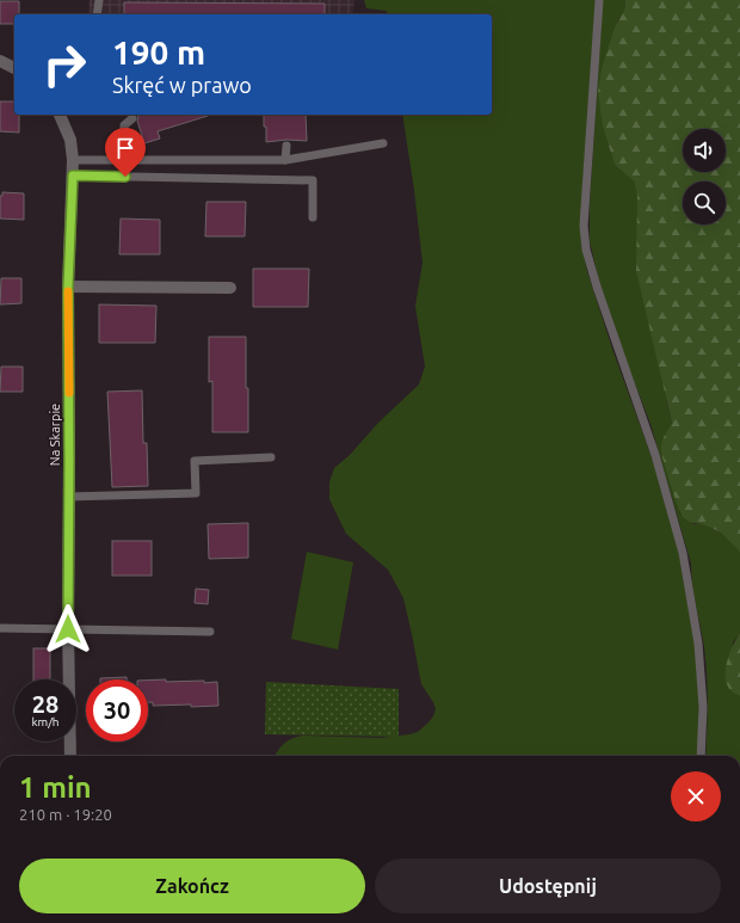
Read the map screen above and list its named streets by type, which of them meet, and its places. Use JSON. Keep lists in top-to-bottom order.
{
  "streets": {
    "street": ["Na Skarpie"]
  },
  "page": {
    "turn": ["190 m", "Skręć w prawo"],
    "speed": "28 km/h",
    "limit": "30",
    "heading": ["1 min", "210 m · 19:20"],
    "buttons": ["Zakończ", "Udostępnij"]
  }
}
